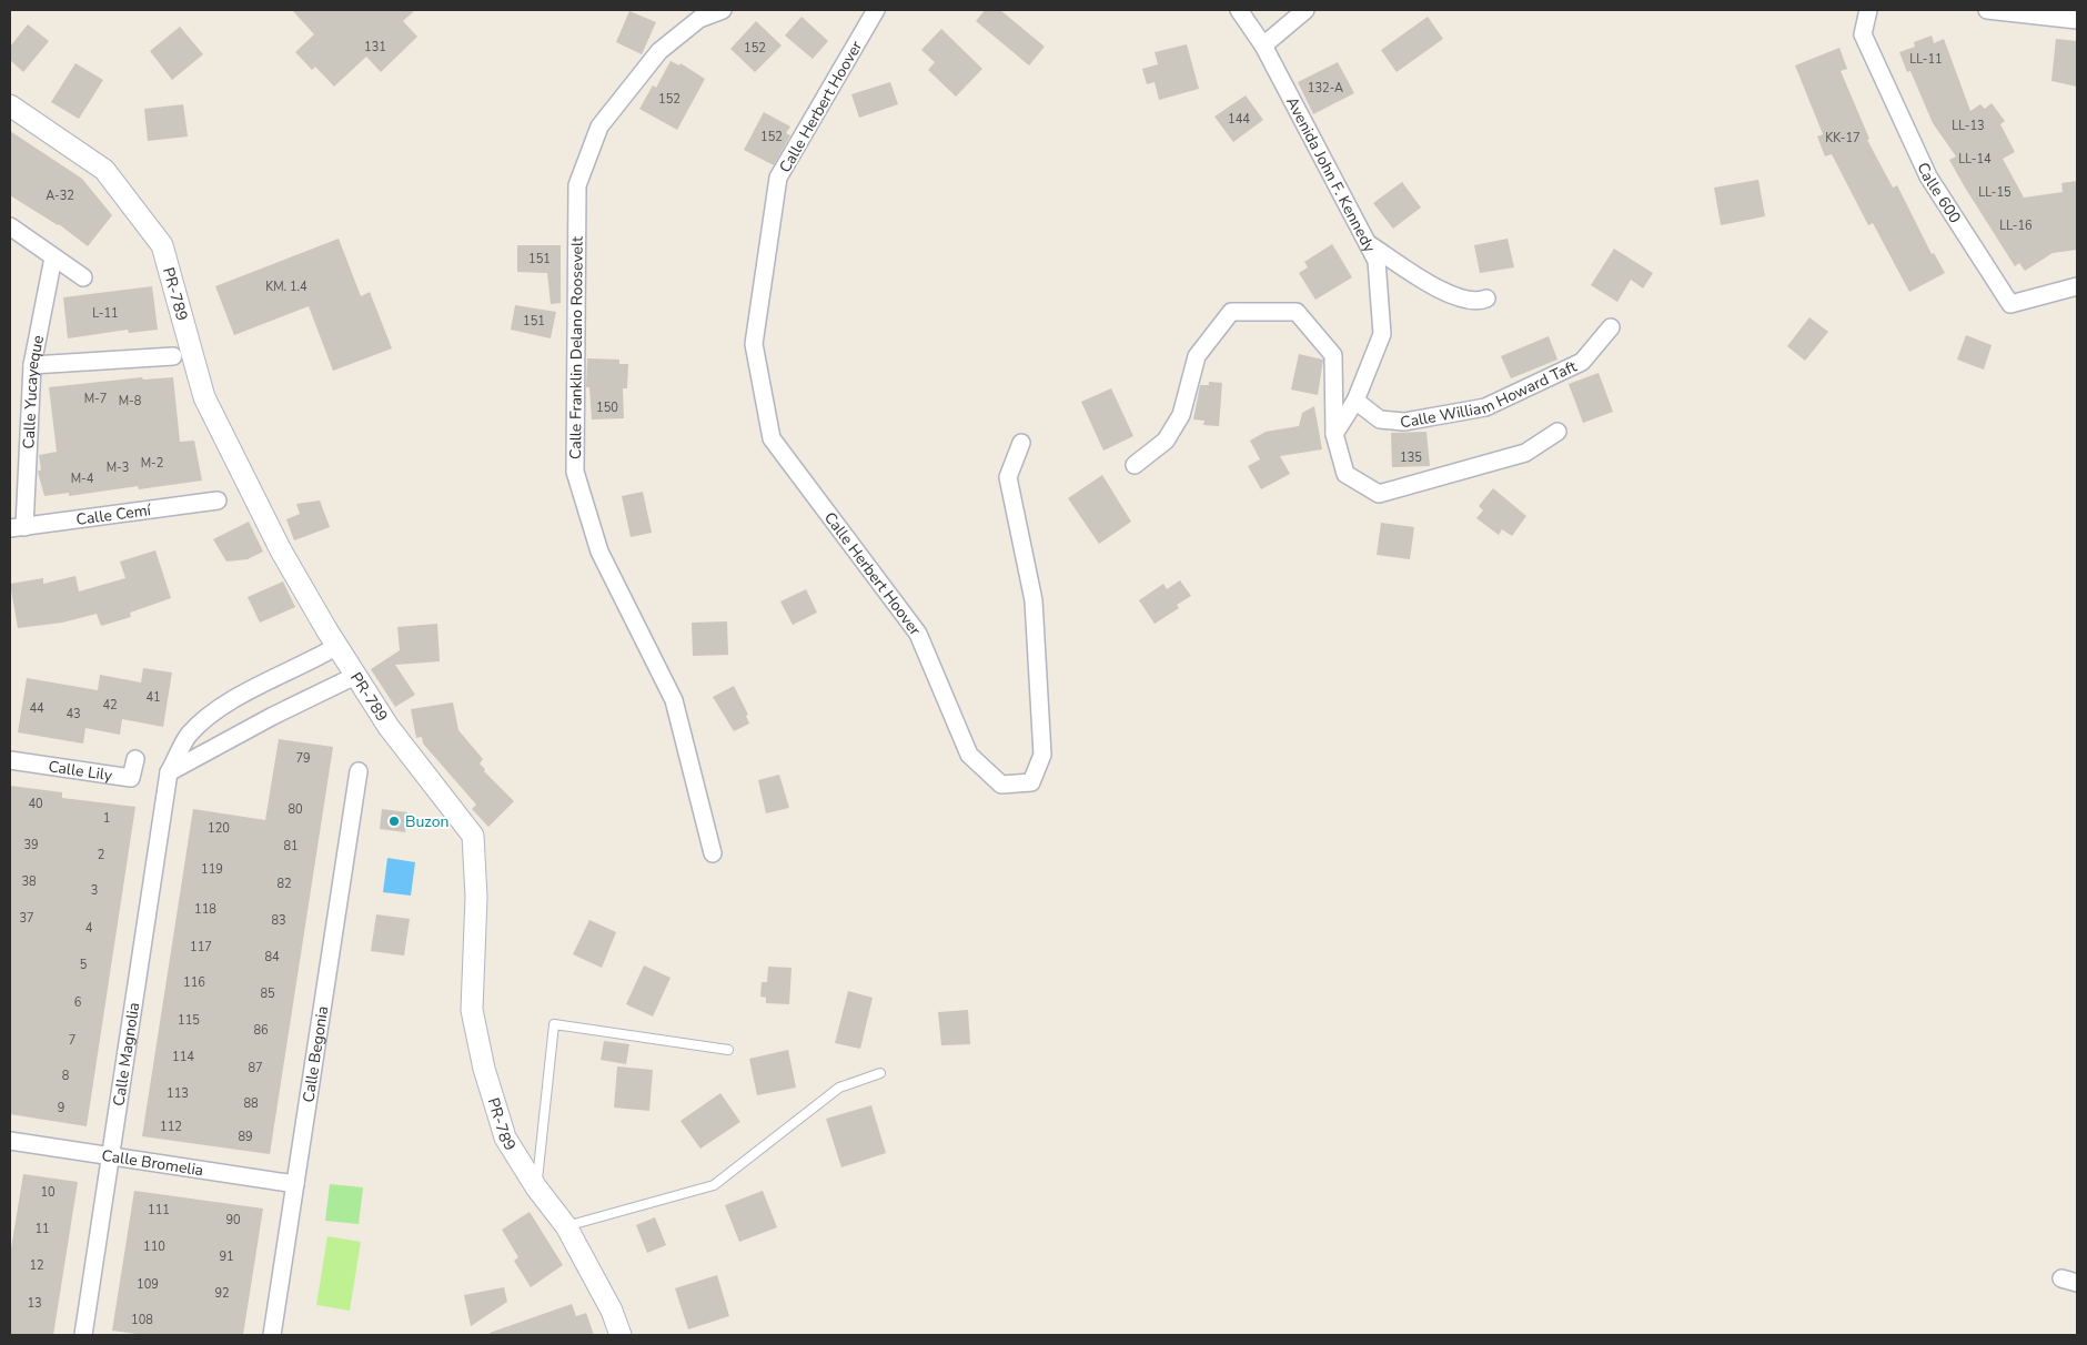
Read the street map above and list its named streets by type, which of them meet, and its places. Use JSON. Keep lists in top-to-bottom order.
{
  "streets": {
    "street": [
      "Calle Herbert Hoover",
      "Avenida John F. Kennedy",
      "Calle 600",
      "PR-789",
      "Calle Franklin Delano Roosevelt",
      "Calle William Howard Taft",
      "Calle Yucayeque",
      "Calle Cemí",
      "Calle Lily",
      "Calle Begonia",
      "Calle Magnolia",
      "Calle Bromelia"
    ]
  },
  "crossings": [
    ["Avenida John F. Kennedy", "Calle William Howard Taft"],
    ["PR-789", "Calle Magnolia"],
    ["Calle Yucayeque", "Calle Cemí"],
    ["Calle Begonia", "Calle Bromelia"],
    ["Calle Magnolia", "Calle Bromelia"]
  ],
  "places": ["Buzon"],
  "house_numbers": [
    "131",
    "152",
    "LL-11",
    "132-A",
    "152",
    "144",
    "LL-13",
    "152",
    "KK-17",
    "LL-14",
    "LL-15",
    "A-32",
    "LL-16",
    "151",
    "KM. 1.4",
    "L-11",
    "151",
    "M-7",
    "M-8",
    "150",
    "135",
    "M-2",
    "M-3",
    "M-4",
    "41",
    "42",
    "44",
    "43",
    "79",
    "40",
    "80",
    "1",
    "120",
    "39",
    "81",
    "2",
    "119",
    "38",
    "82",
    "3",
    "118",
    "37",
    "83",
    "4",
    "117",
    "84",
    "5",
    "116",
    "85",
    "6",
    "115",
    "86",
    "7",
    "114",
    "87",
    "8",
    "113",
    "88",
    "9",
    "112",
    "89",
    "10",
    "111",
    "90",
    "11",
    "110",
    "91",
    "12",
    "109",
    "92",
    "13",
    "108"
  ]
}
